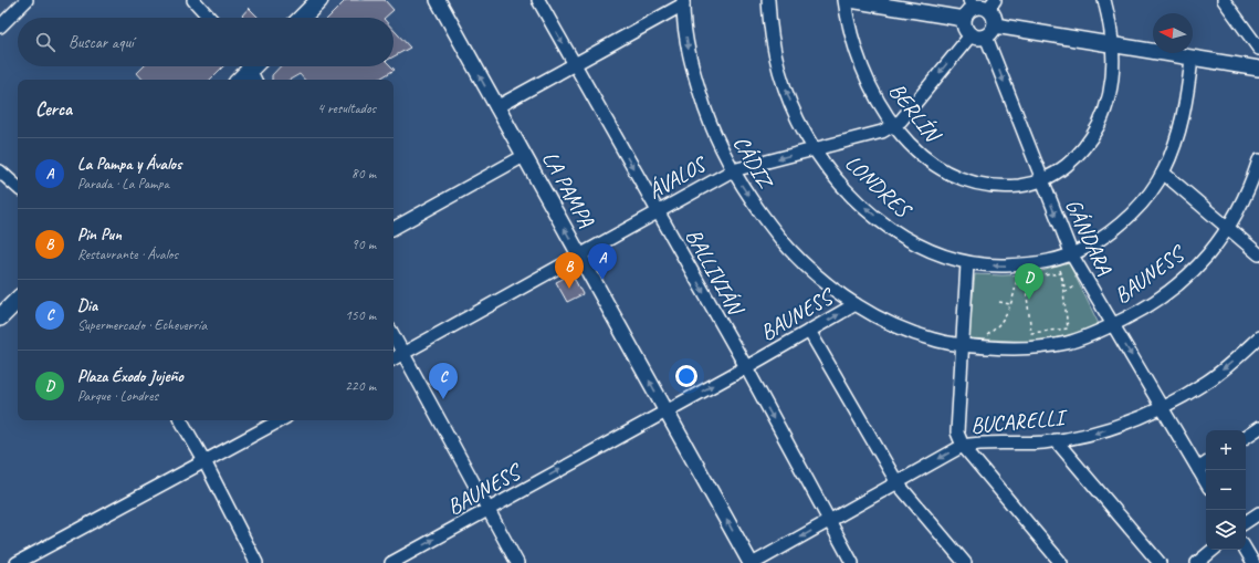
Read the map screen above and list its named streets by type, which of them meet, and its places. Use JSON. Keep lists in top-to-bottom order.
{
  "streets": {
    "street": [
      "BERLÍN",
      "CÁDIZ",
      "ÁVALOS",
      "LONDRES",
      "LA PAMPA",
      "GÁNDARA",
      "BALLIVIÁN",
      "BAUNESS",
      "BUCARELLI"
    ]
  },
  "crossings": [
    ["BERLÍN", "ÁVALOS"],
    ["BERLÍN", "GÁNDARA"],
    ["CÁDIZ", "ÁVALOS"],
    ["CÁDIZ", "BAUNESS"],
    ["ÁVALOS", "LONDRES"],
    ["ÁVALOS", "LA PAMPA"],
    ["ÁVALOS", "GÁNDARA"],
    ["ÁVALOS", "BALLIVIÁN"],
    ["LONDRES", "GÁNDARA"],
    ["LA PAMPA", "BAUNESS"],
    ["GÁNDARA", "BAUNESS"],
    ["GÁNDARA", "BUCARELLI"],
    ["BALLIVIÁN", "BAUNESS"],
    ["BALLIVIÁN", "BUCARELLI"]
  ],
  "one_way": [
    "CÁDIZ",
    "LONDRES",
    "LA PAMPA",
    "GÁNDARA",
    "BALLIVIÁN",
    "BAUNESS",
    "BUCARELLI"
  ],
  "north": "left",
  "page": {
    "search": "Buscar aquí",
    "heading": ["Cerca", "4 resultados"],
    "list": [
      {
        "mark": "A",
        "name": "La Pampa y Ávalos",
        "note": "Parada · La Pampa",
        "value": "80 m"
      },
      {
        "mark": "B",
        "name": "Pin Pun",
        "note": "Restaurante · Ávalos",
        "value": "90 m"
      },
      {
        "mark": "C",
        "name": "Dia",
        "note": "Supermercado · Echeverría",
        "value": "150 m"
      },
      {
        "mark": "D",
        "name": "Plaza Éxodo Jujeño",
        "note": "Parque · Londres",
        "value": "220 m"
      }
    ],
    "pins": [
      "A",
      "B",
      "D",
      "C"
    ],
    "map_buttons": ["+", "−"]
  }
}
